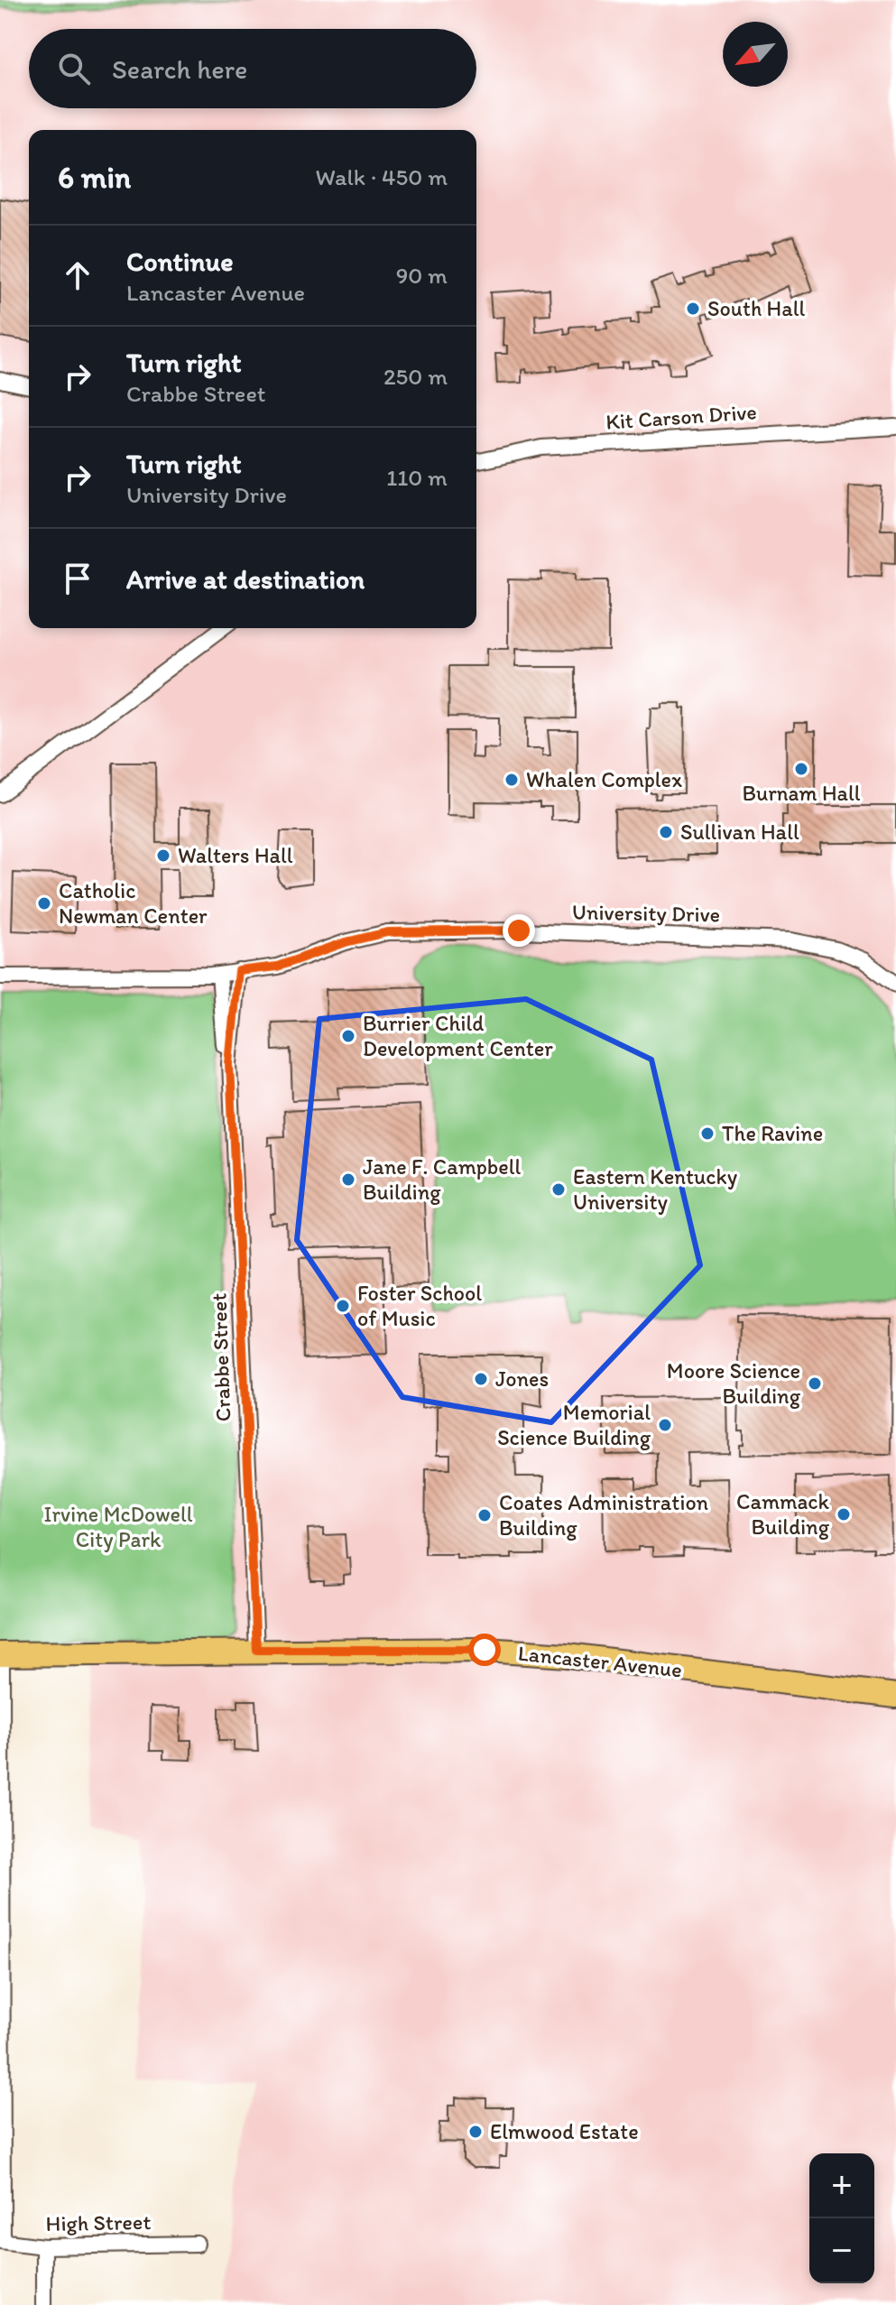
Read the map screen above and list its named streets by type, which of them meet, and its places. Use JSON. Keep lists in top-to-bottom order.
{
  "streets": {
    "main road": ["Lancaster Avenue"],
    "street": [
      "Kit Carson Drive",
      "University Drive",
      "Crabbe Street",
      "High Street"
    ]
  },
  "crossings": [
    ["University Drive", "Crabbe Street"],
    ["Crabbe Street", "Lancaster Avenue"]
  ],
  "parks": ["Irvine McDowell City Park"],
  "places": [
    "South Hall",
    "Burnam Hall",
    "Whalen Complex",
    "Sullivan Hall",
    "Walters Hall",
    "Catholic Newman Center",
    "Burrier Child Development Center",
    "The Ravine",
    "Jane F. Campbell Building",
    "Eastern Kentucky University",
    "Foster School of Music",
    "Jones",
    "Moore Science Building",
    "Memorial Science Building",
    "Cammack Building",
    "Coates Administration Building",
    "Elmwood Estate"
  ],
  "north": "bottom left",
  "page": {
    "search": "Search here",
    "heading": ["6 min", "Walk · 450 m"],
    "list": [
      ["Continue", "Lancaster Avenue", "90 m"],
      ["Turn right", "Crabbe Street", "250 m"],
      ["Turn right", "University Drive", "110 m"],
      "Arrive at destination"
    ],
    "map_buttons": ["+", "−"]
  }
}
